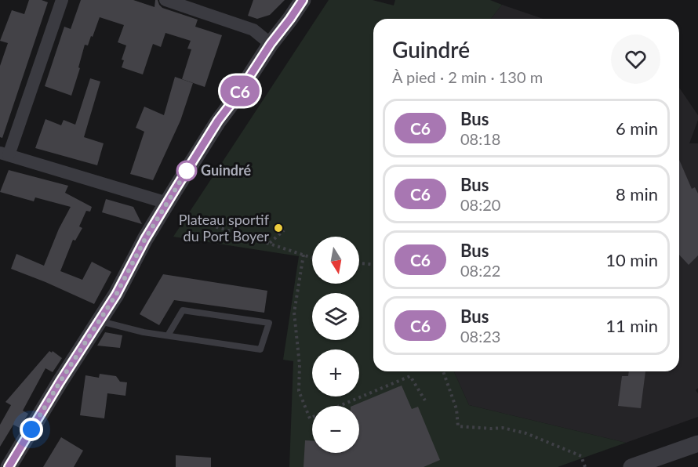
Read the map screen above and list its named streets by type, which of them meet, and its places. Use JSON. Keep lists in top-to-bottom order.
{
  "places": ["Guindré", "Plateau sportif du Port Boyer"],
  "lines": ["bus line C6"],
  "north": "bottom",
  "page": {
    "on_map": "C6",
    "heading": ["Guindré", "À pied · 2 min · 130 m"],
    "list": [
      {
        "mark": "C6",
        "name": "Bus",
        "note": "08:18",
        "value": "6 min"
      },
      {
        "mark": "C6",
        "name": "Bus",
        "note": "08:20",
        "value": "8 min"
      },
      {
        "mark": "C6",
        "name": "Bus",
        "note": "08:22",
        "value": "10 min"
      },
      {
        "mark": "C6",
        "name": "Bus",
        "note": "08:23",
        "value": "11 min"
      }
    ],
    "map_buttons": ["+", "−"]
  }
}
